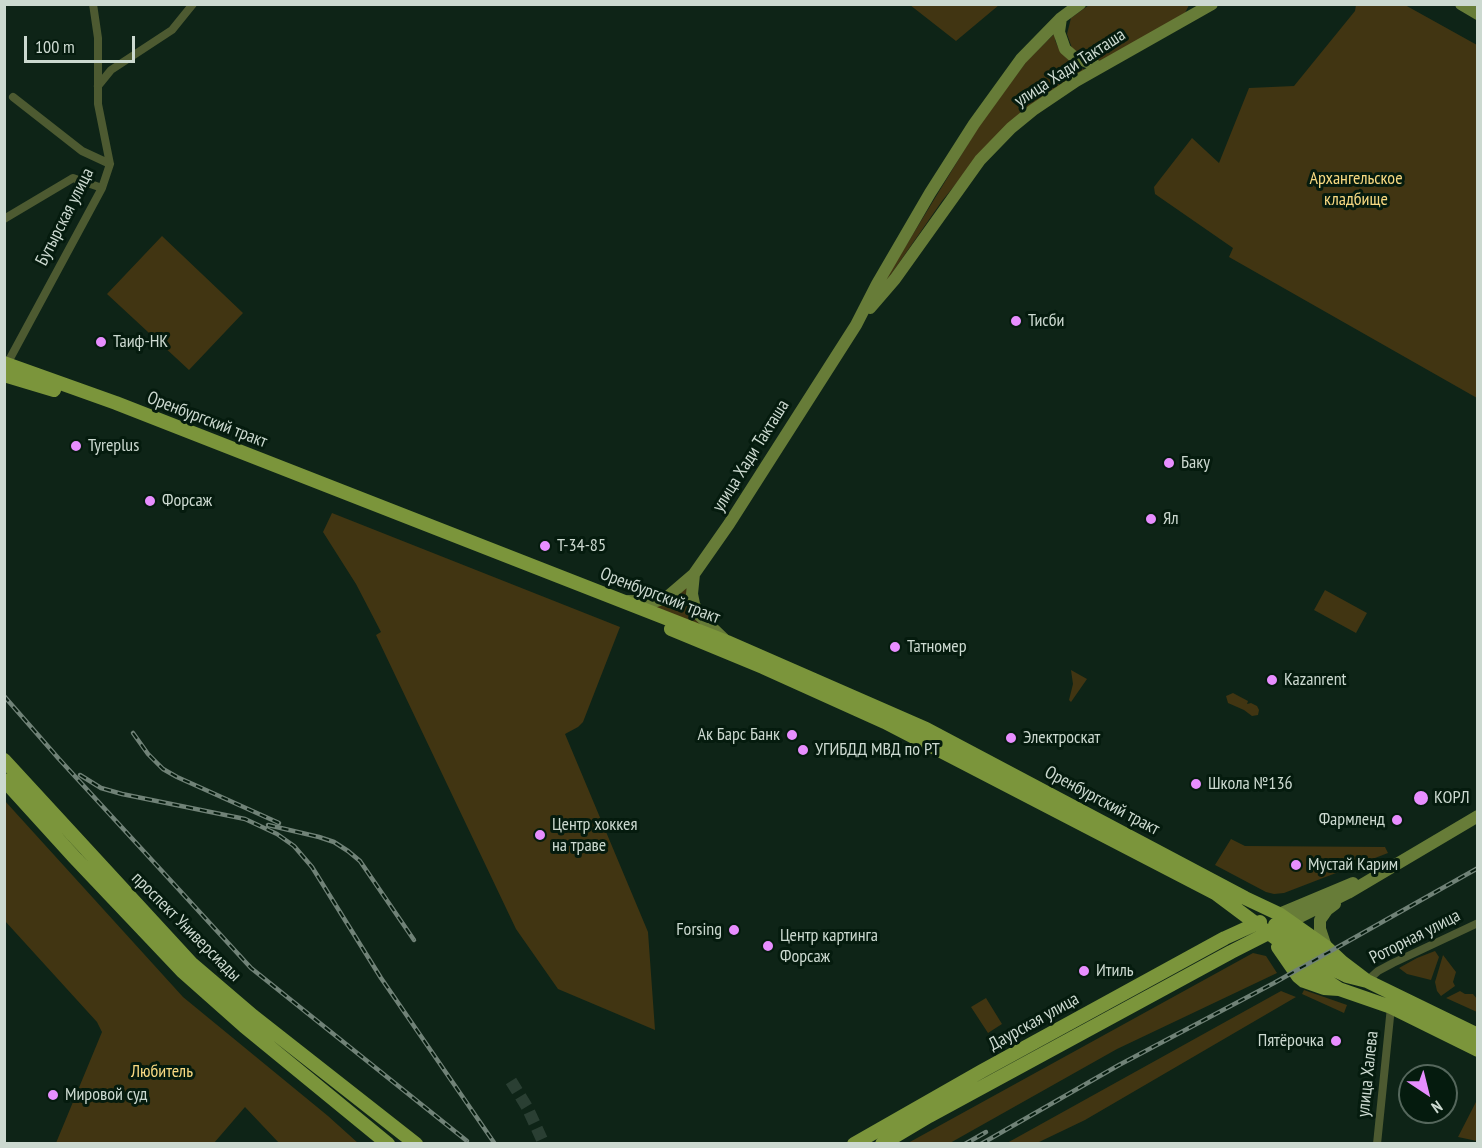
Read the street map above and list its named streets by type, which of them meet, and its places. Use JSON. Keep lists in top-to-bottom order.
{
  "streets": {
    "main road": ["Оренбургский тракт", "проспект Универсиады", "Даурская улица"],
    "street": [
      "улица Хади Такташа",
      "Бутырская улица",
      "Роторная улица",
      "улица Халева"
    ]
  },
  "crossings": [
    ["улица Хади Такташа", "Оренбургский тракт"],
    ["Бутырская улица", "Оренбургский тракт"],
    ["Оренбургский тракт", "Даурская улица"]
  ],
  "parks": ["Архангельское кладбище", "Любитель"],
  "places": [
    "Тисби",
    "Таиф-НК",
    "Tyreplus",
    "Баку",
    "Форсаж",
    "Ял",
    "T-34-85",
    "Татномер",
    "Kazanrent",
    "Ак Барс Банк",
    "Электроскат",
    "УГИБДД МВД по РТ",
    "Школа №136",
    "КОРЛ",
    "Фармленд",
    "Центр хоккея на траве",
    "Мустай Карим",
    "Forsing",
    "Центр картинга Форсаж",
    "Итиль",
    "Пятёрочка",
    "Мировой суд"
  ],
  "scale_bar": "100 m",
  "north": "bottom right"
}
